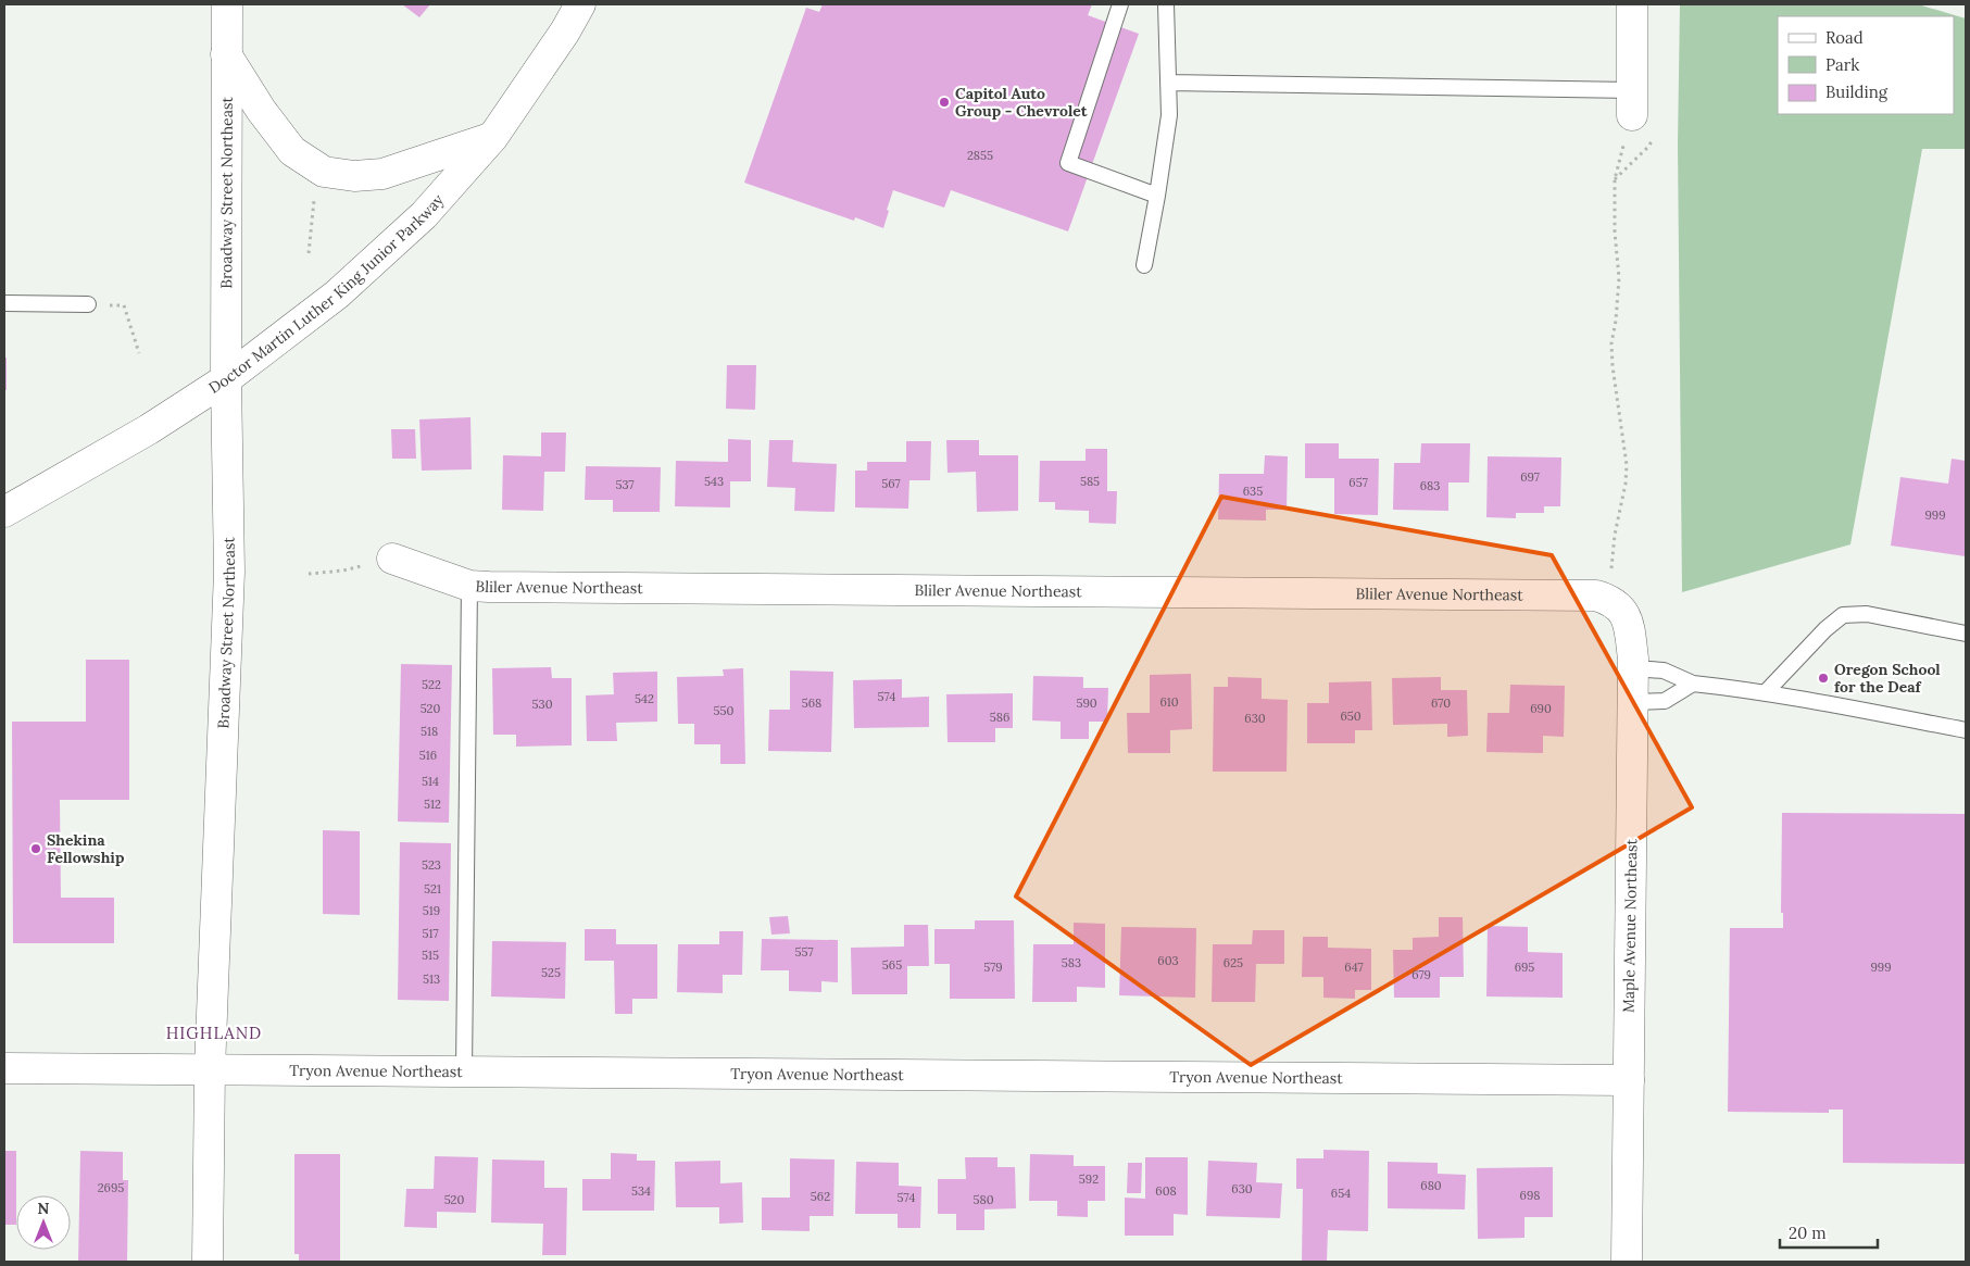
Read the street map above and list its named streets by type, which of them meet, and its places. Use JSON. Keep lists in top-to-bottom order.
{
  "streets": {
    "main road": [
      "Broadway Street Northeast",
      "Doctor Martin Luther King Junior Parkway",
      "Bliler Avenue Northeast",
      "Maple Avenue Northeast",
      "Tryon Avenue Northeast"
    ]
  },
  "crossings": [
    ["Broadway Street Northeast", "Doctor Martin Luther King Junior Parkway"],
    ["Broadway Street Northeast", "Tryon Avenue Northeast"],
    ["Bliler Avenue Northeast", "Maple Avenue Northeast"],
    ["Maple Avenue Northeast", "Tryon Avenue Northeast"]
  ],
  "districts": ["HIGHLAND"],
  "places": ["Capitol Auto Group - Chevrolet", "Oregon School for the Deaf", "Shekina Fellowship"],
  "house_numbers": [
    "2855",
    "697",
    "543",
    "585",
    "657",
    "567",
    "537",
    "683",
    "635",
    "999",
    "522",
    "574",
    "542",
    "610",
    "568",
    "590",
    "670",
    "530",
    "520",
    "690",
    "550",
    "650",
    "586",
    "630",
    "518",
    "516",
    "514",
    "512",
    "523",
    "521",
    "519",
    "517",
    "557",
    "515",
    "603",
    "583",
    "625",
    "565",
    "579",
    "647",
    "695",
    "999",
    "525",
    "679",
    "513",
    "592",
    "680",
    "2695",
    "630",
    "534",
    "608",
    "654",
    "698",
    "562",
    "574",
    "520",
    "580"
  ],
  "legend": ["Road", "Park", "Building"],
  "scale_bar": "20 m",
  "north": "top"
}
